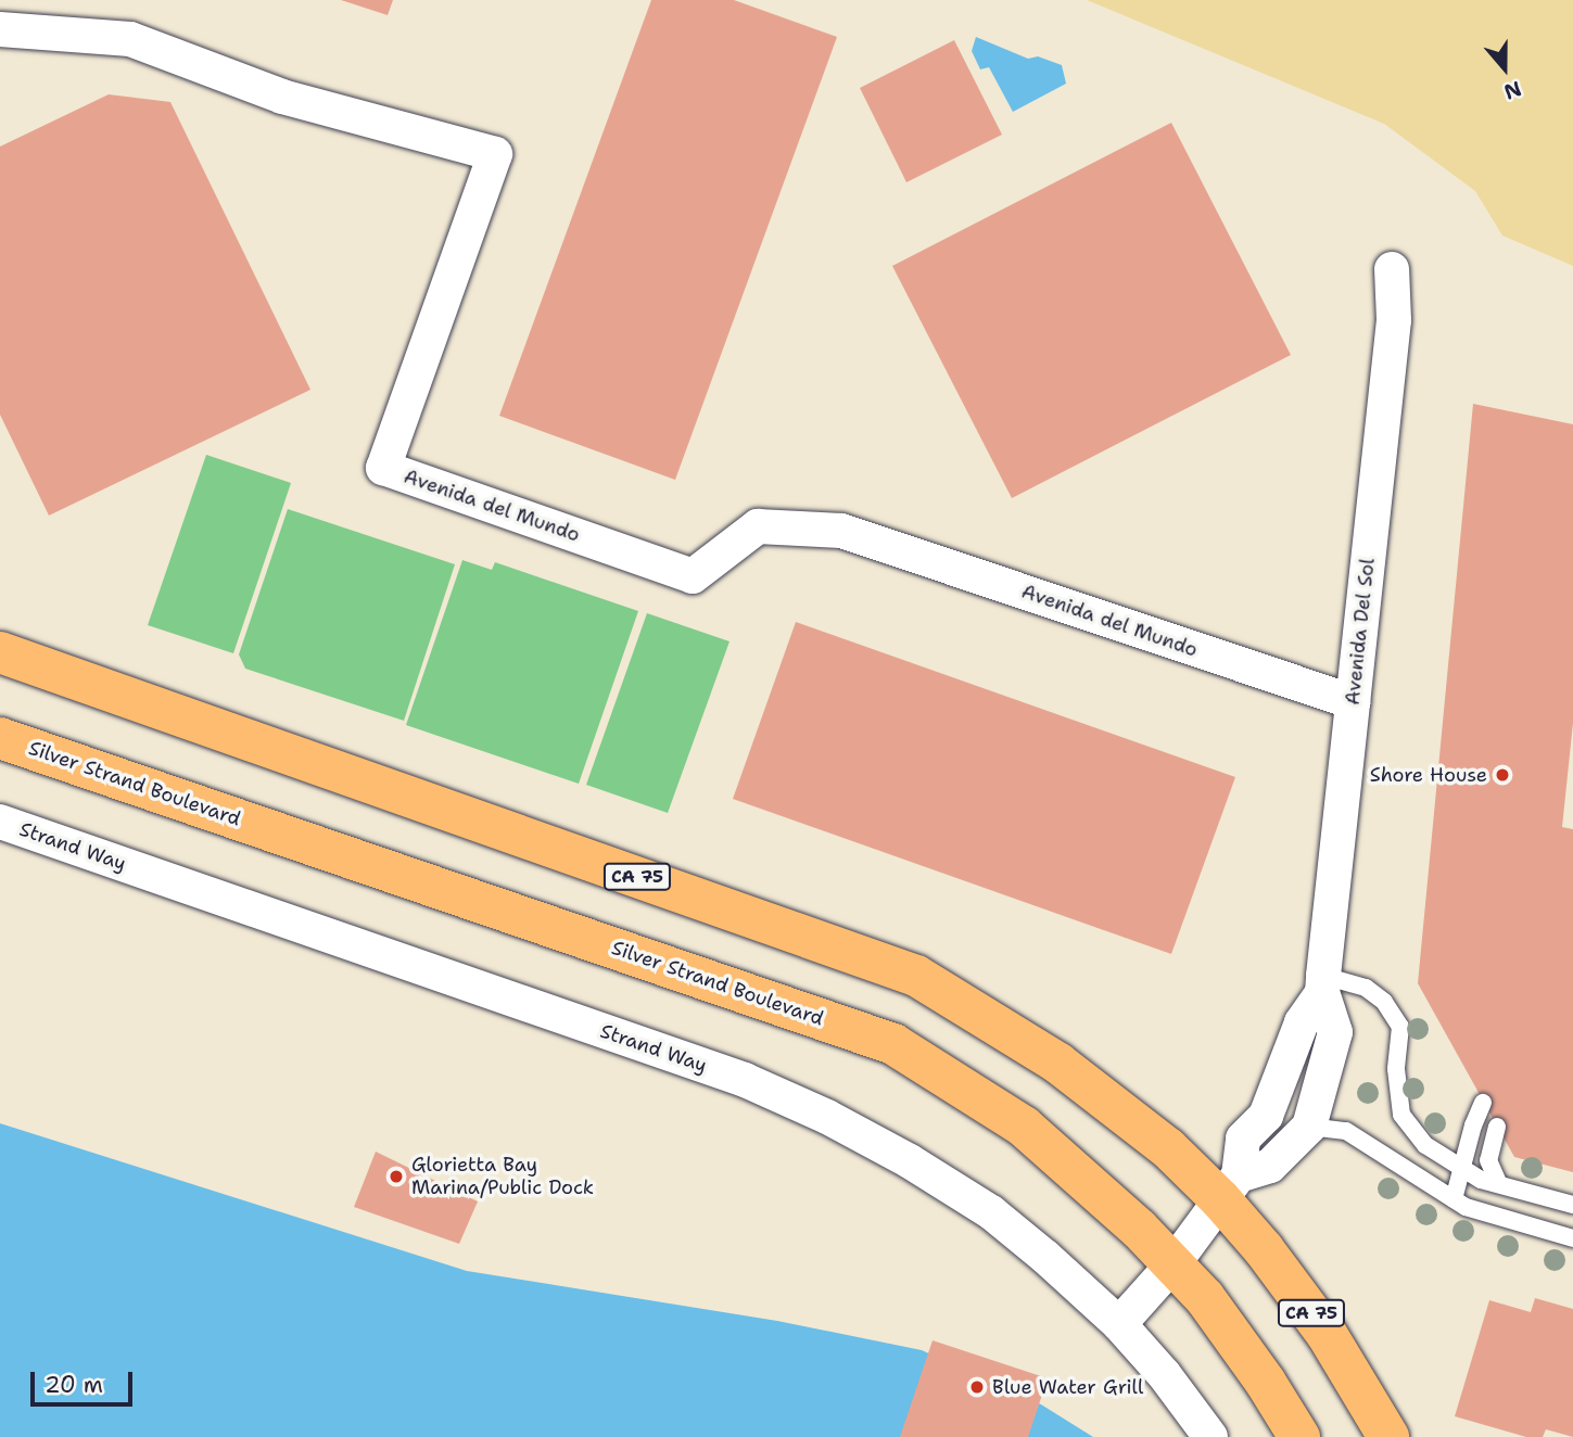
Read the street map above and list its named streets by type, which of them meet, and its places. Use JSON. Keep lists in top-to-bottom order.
{
  "streets": {
    "highway": ["Silver Strand Boulevard", "CA 75"],
    "street": ["Avenida del Mundo", "Avenida Del Sol", "Strand Way"]
  },
  "crossings": [
    ["Avenida del Mundo", "Avenida Del Sol"],
    ["Avenida Del Sol", "Silver Strand Boulevard"],
    ["Avenida Del Sol", "CA 75"]
  ],
  "places": ["Shore House", "Glorietta Bay Marina/Public Dock", "Blue Water Grill"],
  "scale_bar": "20 m",
  "north": "bottom"
}
